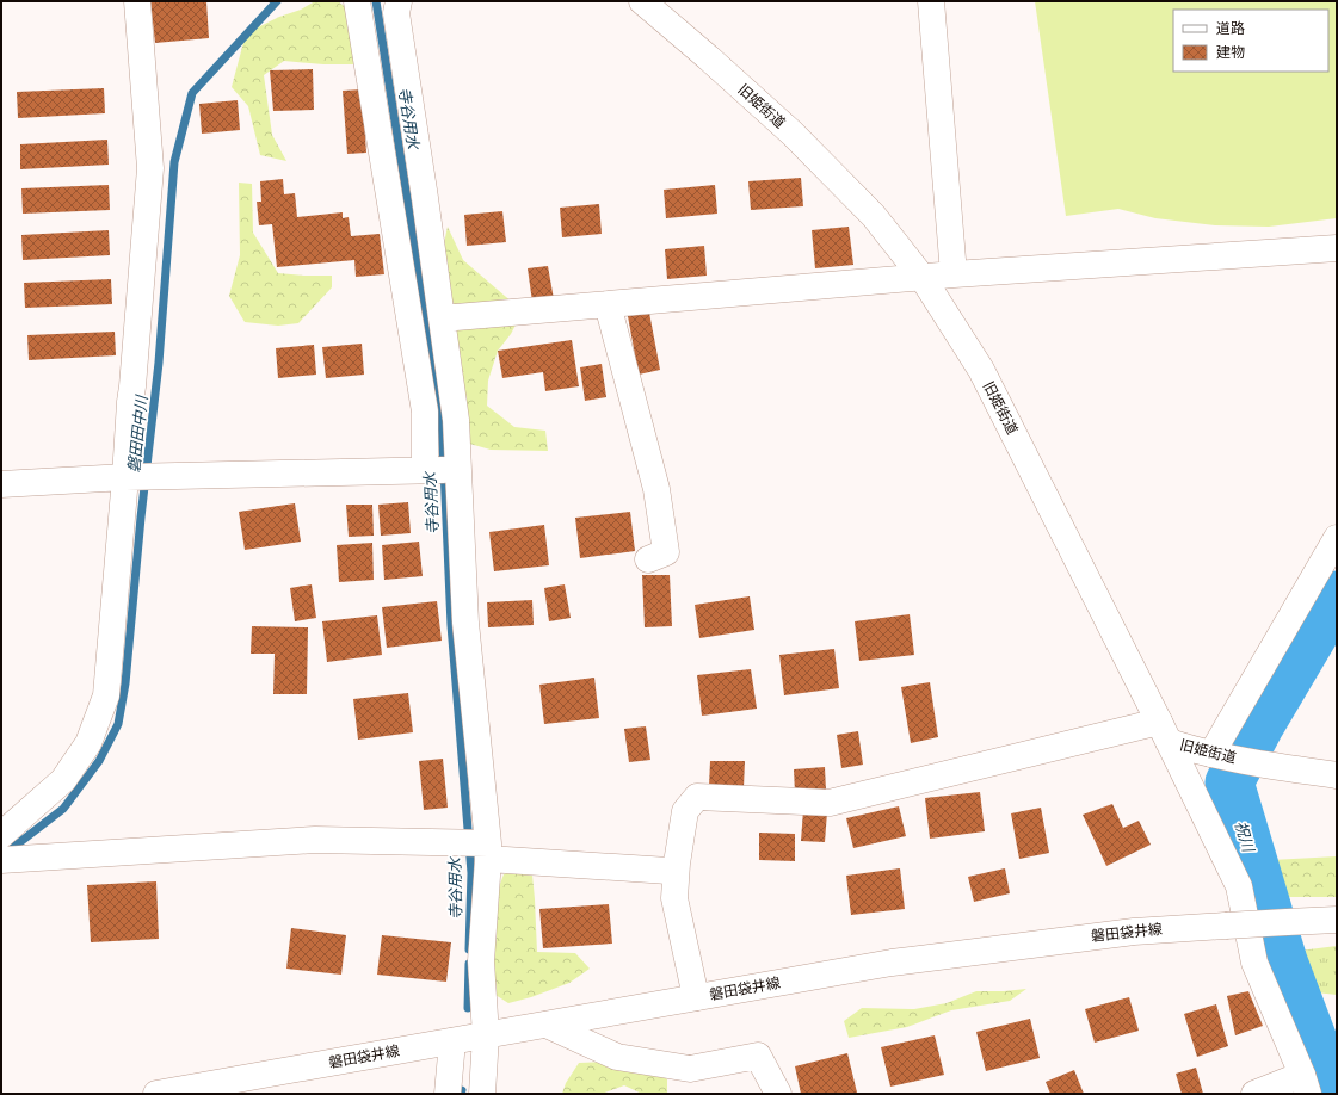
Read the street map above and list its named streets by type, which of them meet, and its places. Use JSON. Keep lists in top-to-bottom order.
{
  "streets": {
    "street": ["旧姫街道", "磐田袋井線"]
  },
  "water": ["寺谷用水", "磐田田中川", "祝川"],
  "legend": ["道路", "建物"]
}
